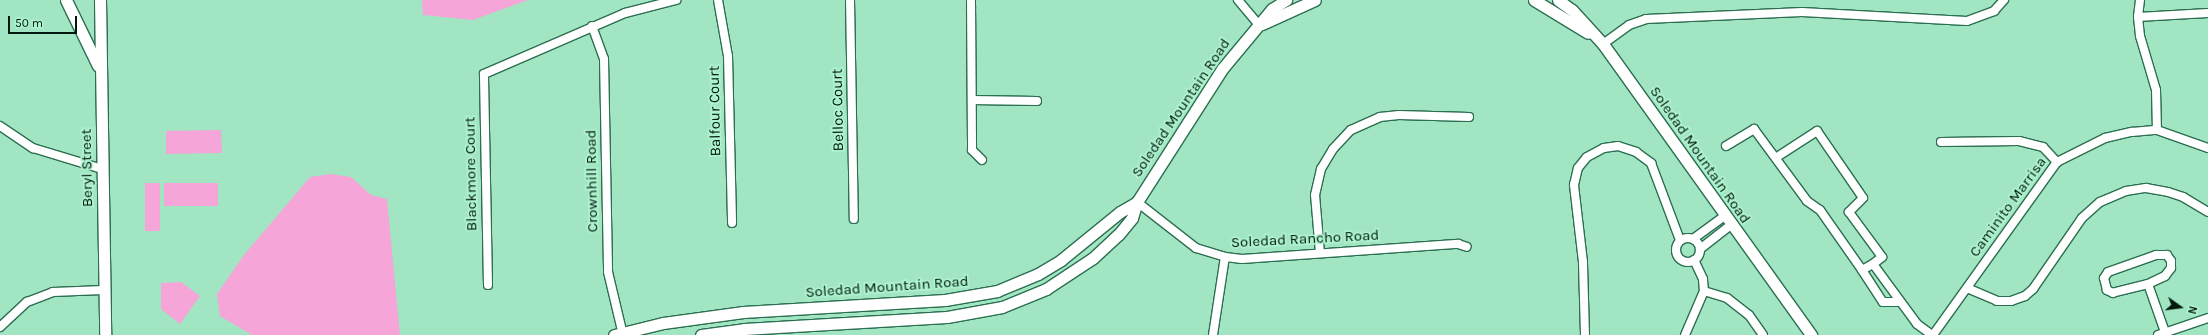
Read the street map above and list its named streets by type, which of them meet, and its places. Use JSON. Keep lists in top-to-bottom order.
{
  "streets": {
    "main road": ["Soledad Mountain Road", "Beryl Street"],
    "street": [
      "Belloc Court",
      "Balfour Court",
      "Blackmore Court",
      "Crownhill Road",
      "Caminito Marrisa",
      "Soledad Rancho Road"
    ]
  },
  "crossings": [
    ["Soledad Mountain Road", "Crownhill Road"],
    ["Soledad Mountain Road", "Soledad Rancho Road"],
    ["Blackmore Court", "Crownhill Road"]
  ],
  "scale_bar": "50 m",
  "north": "right"
}
